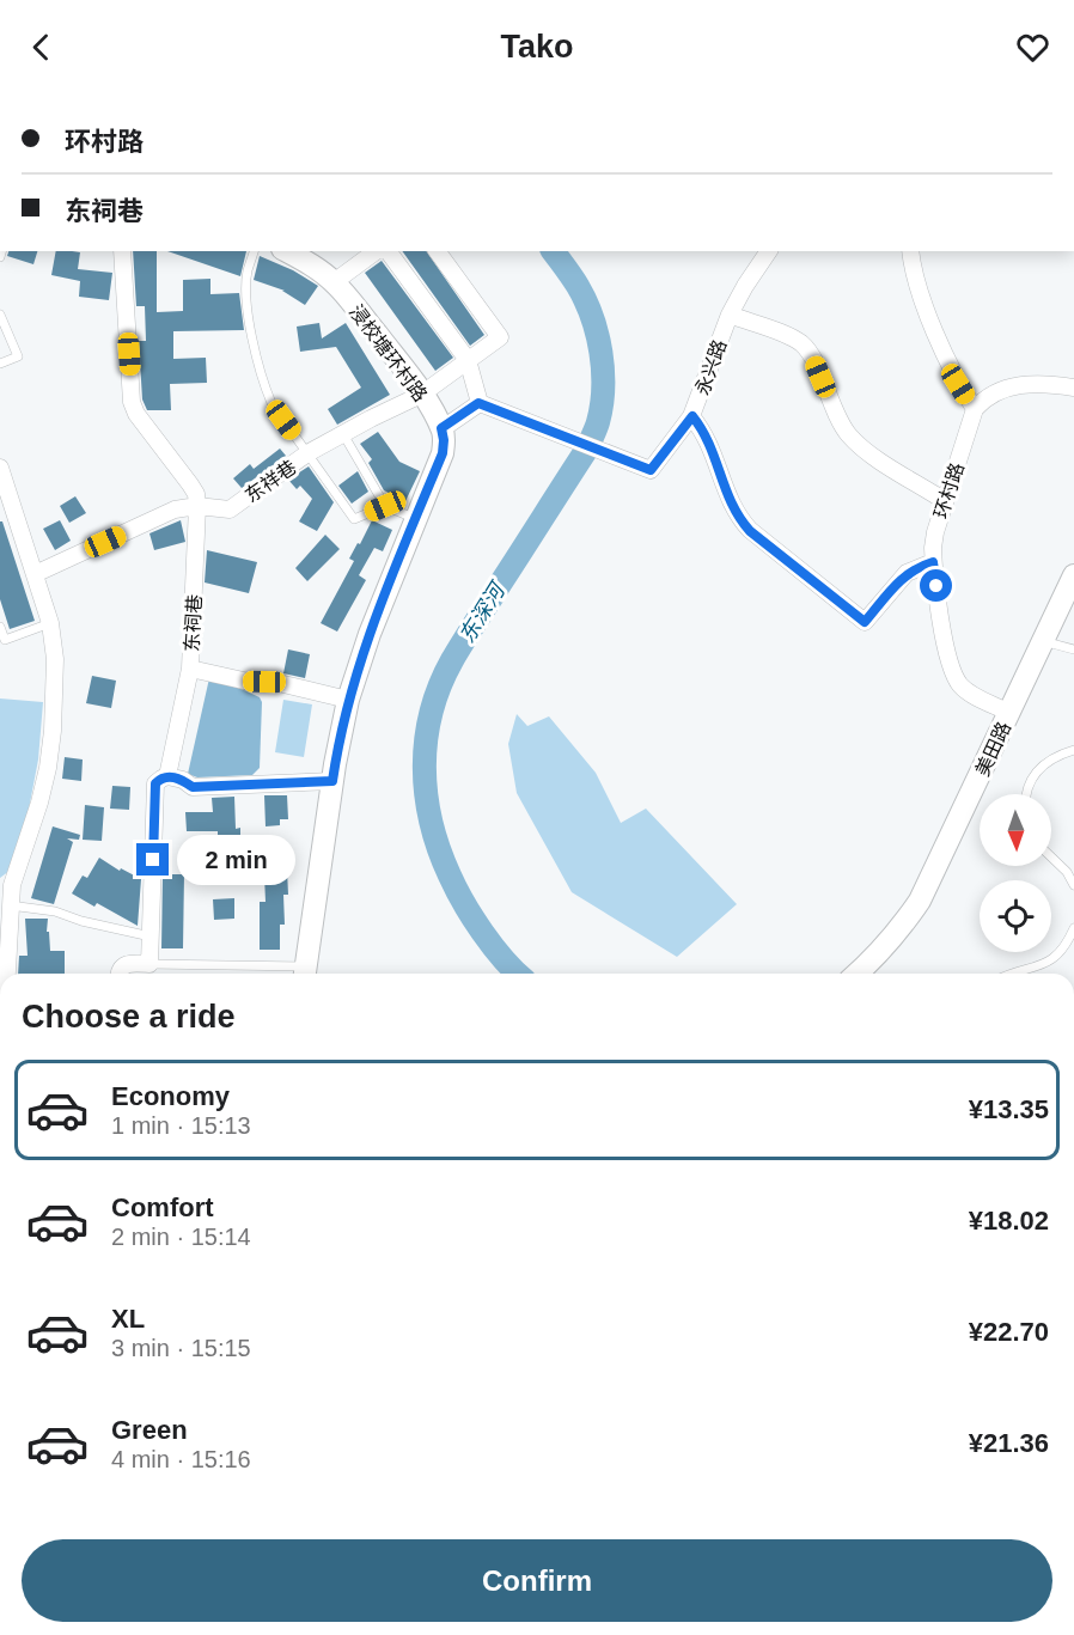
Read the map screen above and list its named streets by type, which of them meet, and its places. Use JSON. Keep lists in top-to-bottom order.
{
  "streets": {
    "street": [
      "浸校塘环村路",
      "永兴路",
      "东祥巷",
      "环村路",
      "东祠巷",
      "美田路"
    ]
  },
  "crossings": [
    ["浸校塘环村路", "东祥巷"],
    ["东祥巷", "东祠巷"],
    ["环村路", "美田路"]
  ],
  "water": ["东深河"],
  "north": "bottom",
  "page": {
    "header": "Tako",
    "banner": ["环村路", "东祠巷"],
    "bubble": "2 min",
    "heading": "Choose a ride",
    "list": [
      {
        "name": "Economy",
        "note": "1 min · 15:13",
        "value": "¥13.35"
      },
      {
        "name": "Comfort",
        "note": "2 min · 15:14",
        "value": "¥18.02"
      },
      {
        "name": "XL",
        "note": "3 min · 15:15",
        "value": "¥22.70"
      },
      {
        "name": "Green",
        "note": "4 min · 15:16",
        "value": "¥21.36"
      }
    ],
    "buttons": "Confirm"
  }
}
